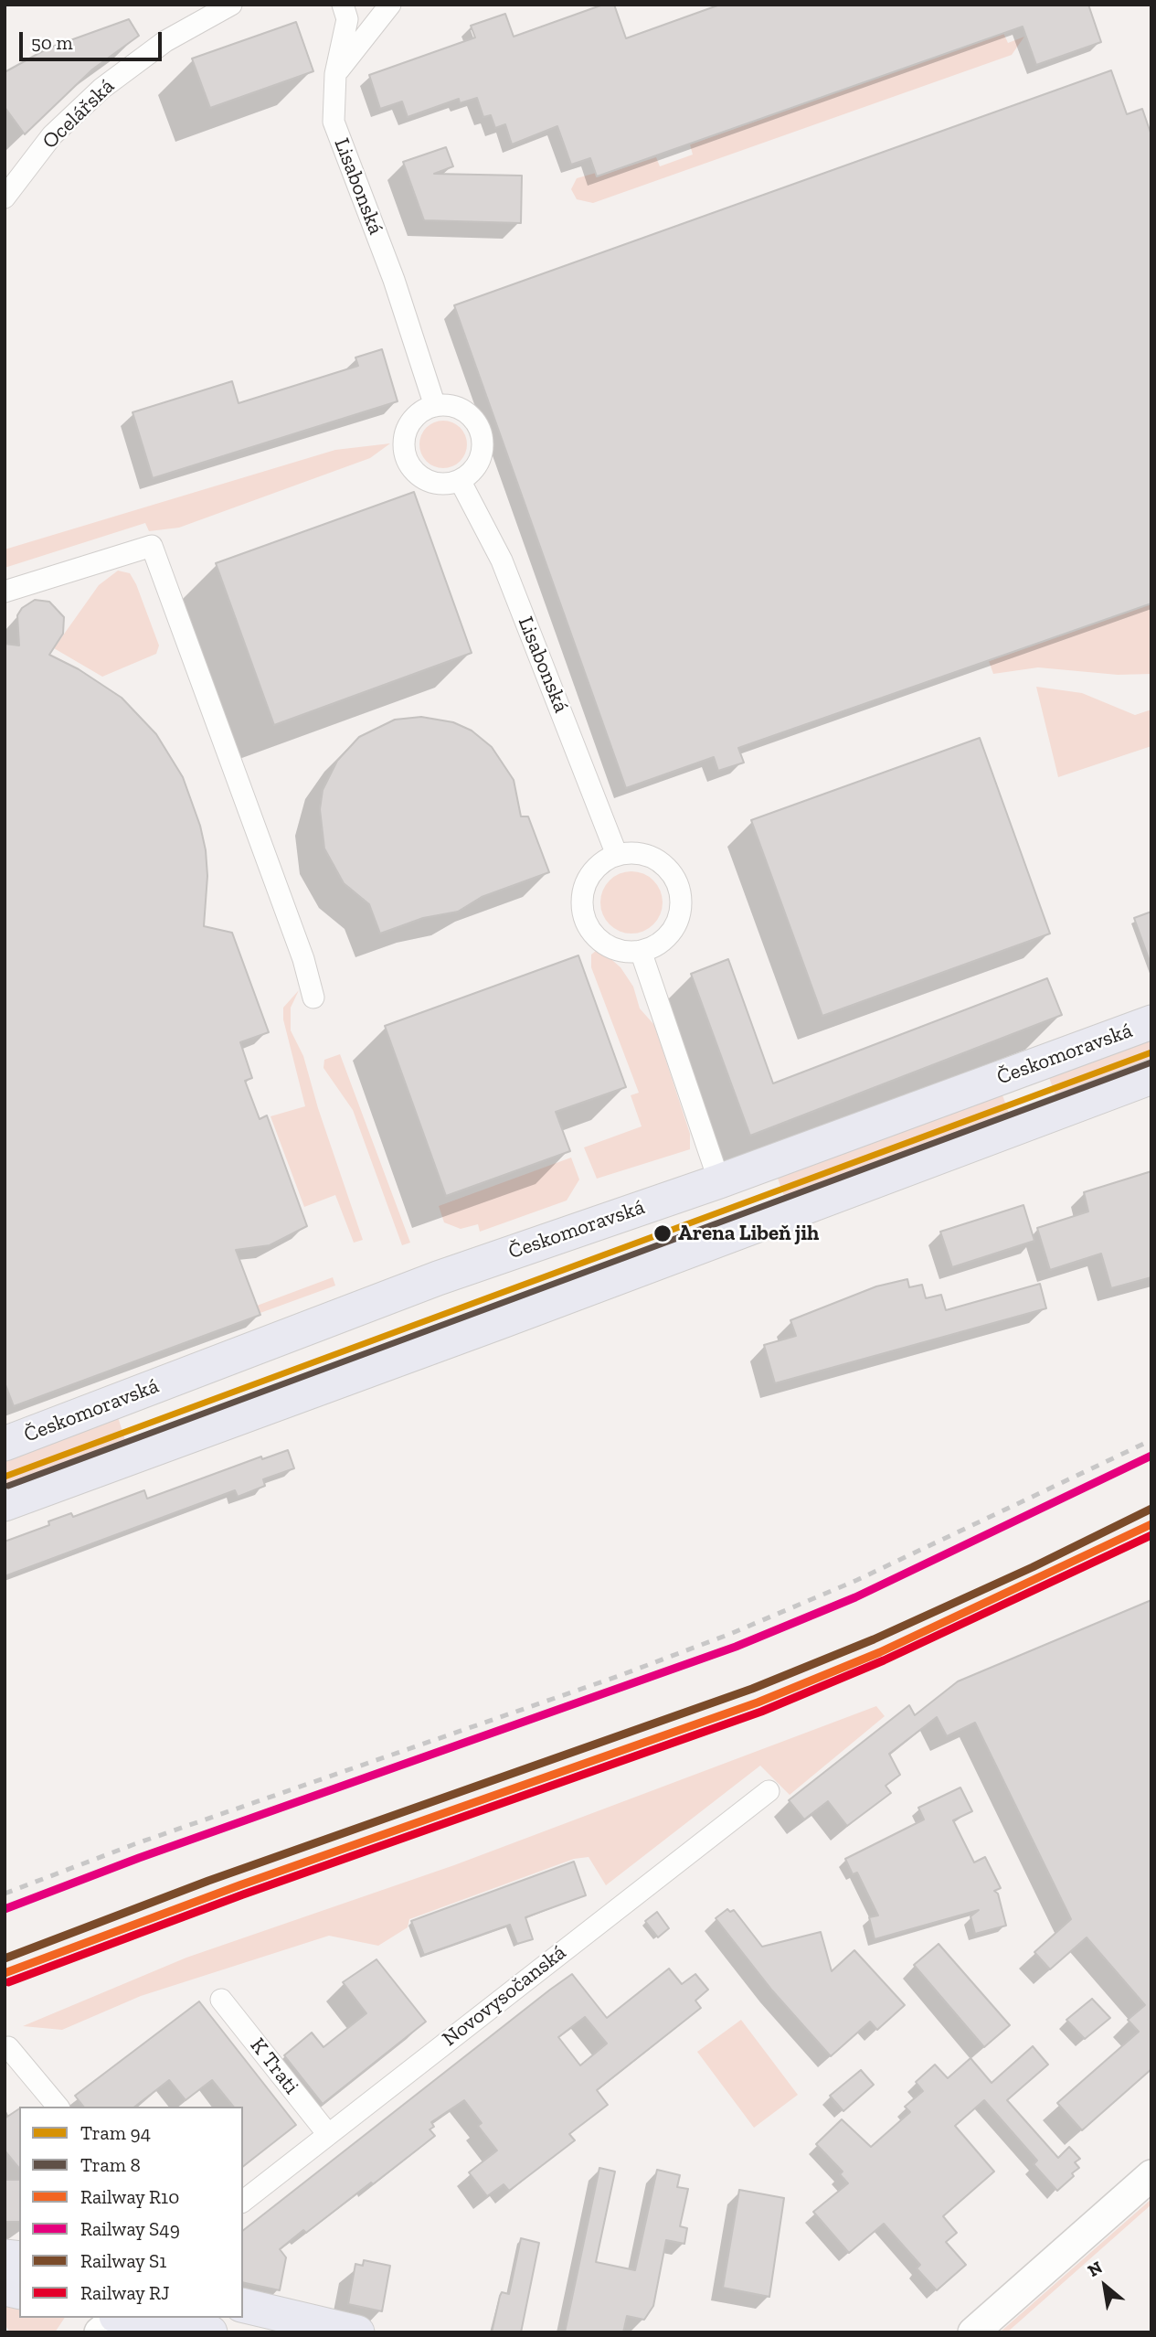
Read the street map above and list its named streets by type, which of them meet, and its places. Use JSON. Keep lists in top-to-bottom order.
{
  "streets": {
    "main road": ["Českomoravská"],
    "street": [
      "Ocelářská",
      "Lisabonská",
      "Novovysočanská",
      "K Trati"
    ]
  },
  "crossings": [
    ["Novovysočanská", "K Trati"]
  ],
  "places": ["Arena Libeň jih"],
  "lines": [
    "tram line 94",
    "tram line 8",
    "rail line S49",
    "rail line S1",
    "rail line R10",
    "rail line RJ"
  ],
  "legend": [
    "Tram 94",
    "Tram 8",
    "Railway R10",
    "Railway S49",
    "Railway S1",
    "Railway RJ"
  ],
  "scale_bar": "50 m",
  "north": "top left"
}
